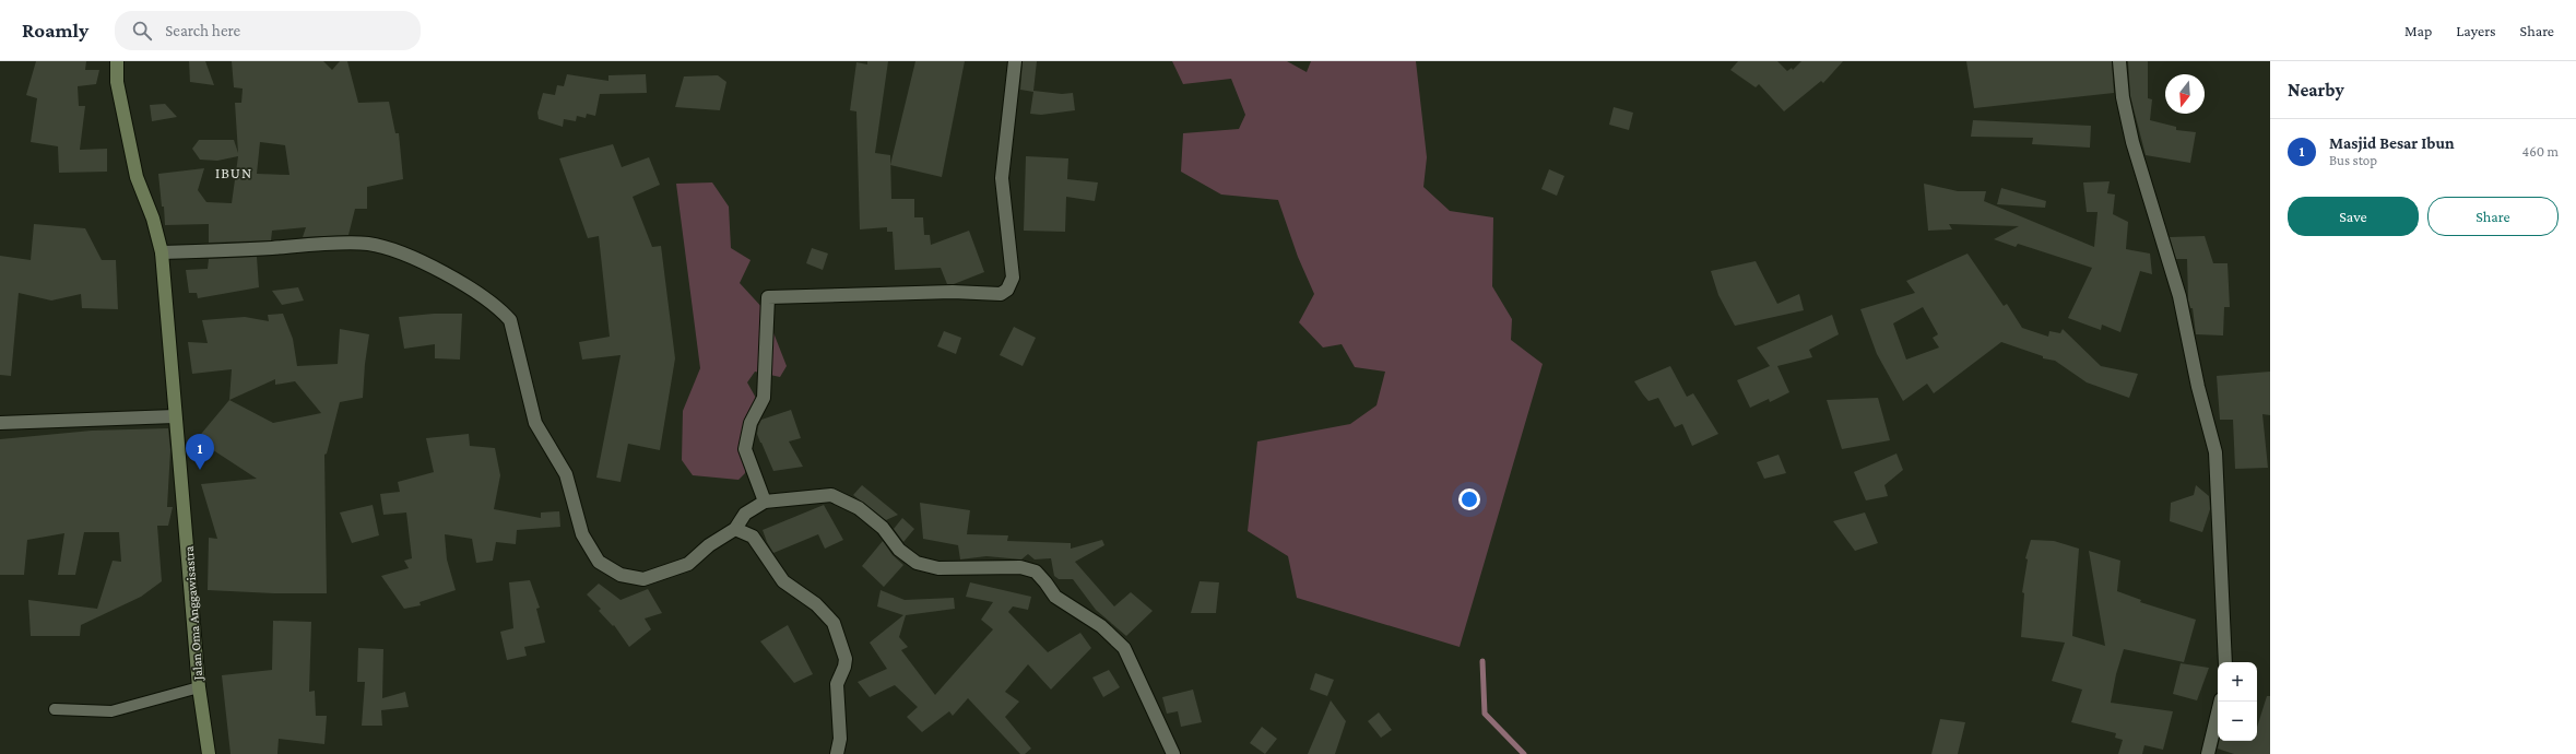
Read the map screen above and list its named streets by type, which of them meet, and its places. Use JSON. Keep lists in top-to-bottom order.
{
  "streets": {
    "main road": ["Jalan Oma Anggawisastra"]
  },
  "districts": ["IBUN"],
  "north": "bottom",
  "page": {
    "header": "Roamly",
    "search": "Search here",
    "nav": ["Map", "Layers", "Share"],
    "heading": "Nearby",
    "list": [
      {
        "mark": "1",
        "name": "Masjid Besar Ibun",
        "note": "Bus stop",
        "value": "460 m"
      }
    ],
    "buttons": ["Save", "Share"],
    "pins": "1",
    "map_buttons": ["+", "−"]
  }
}
